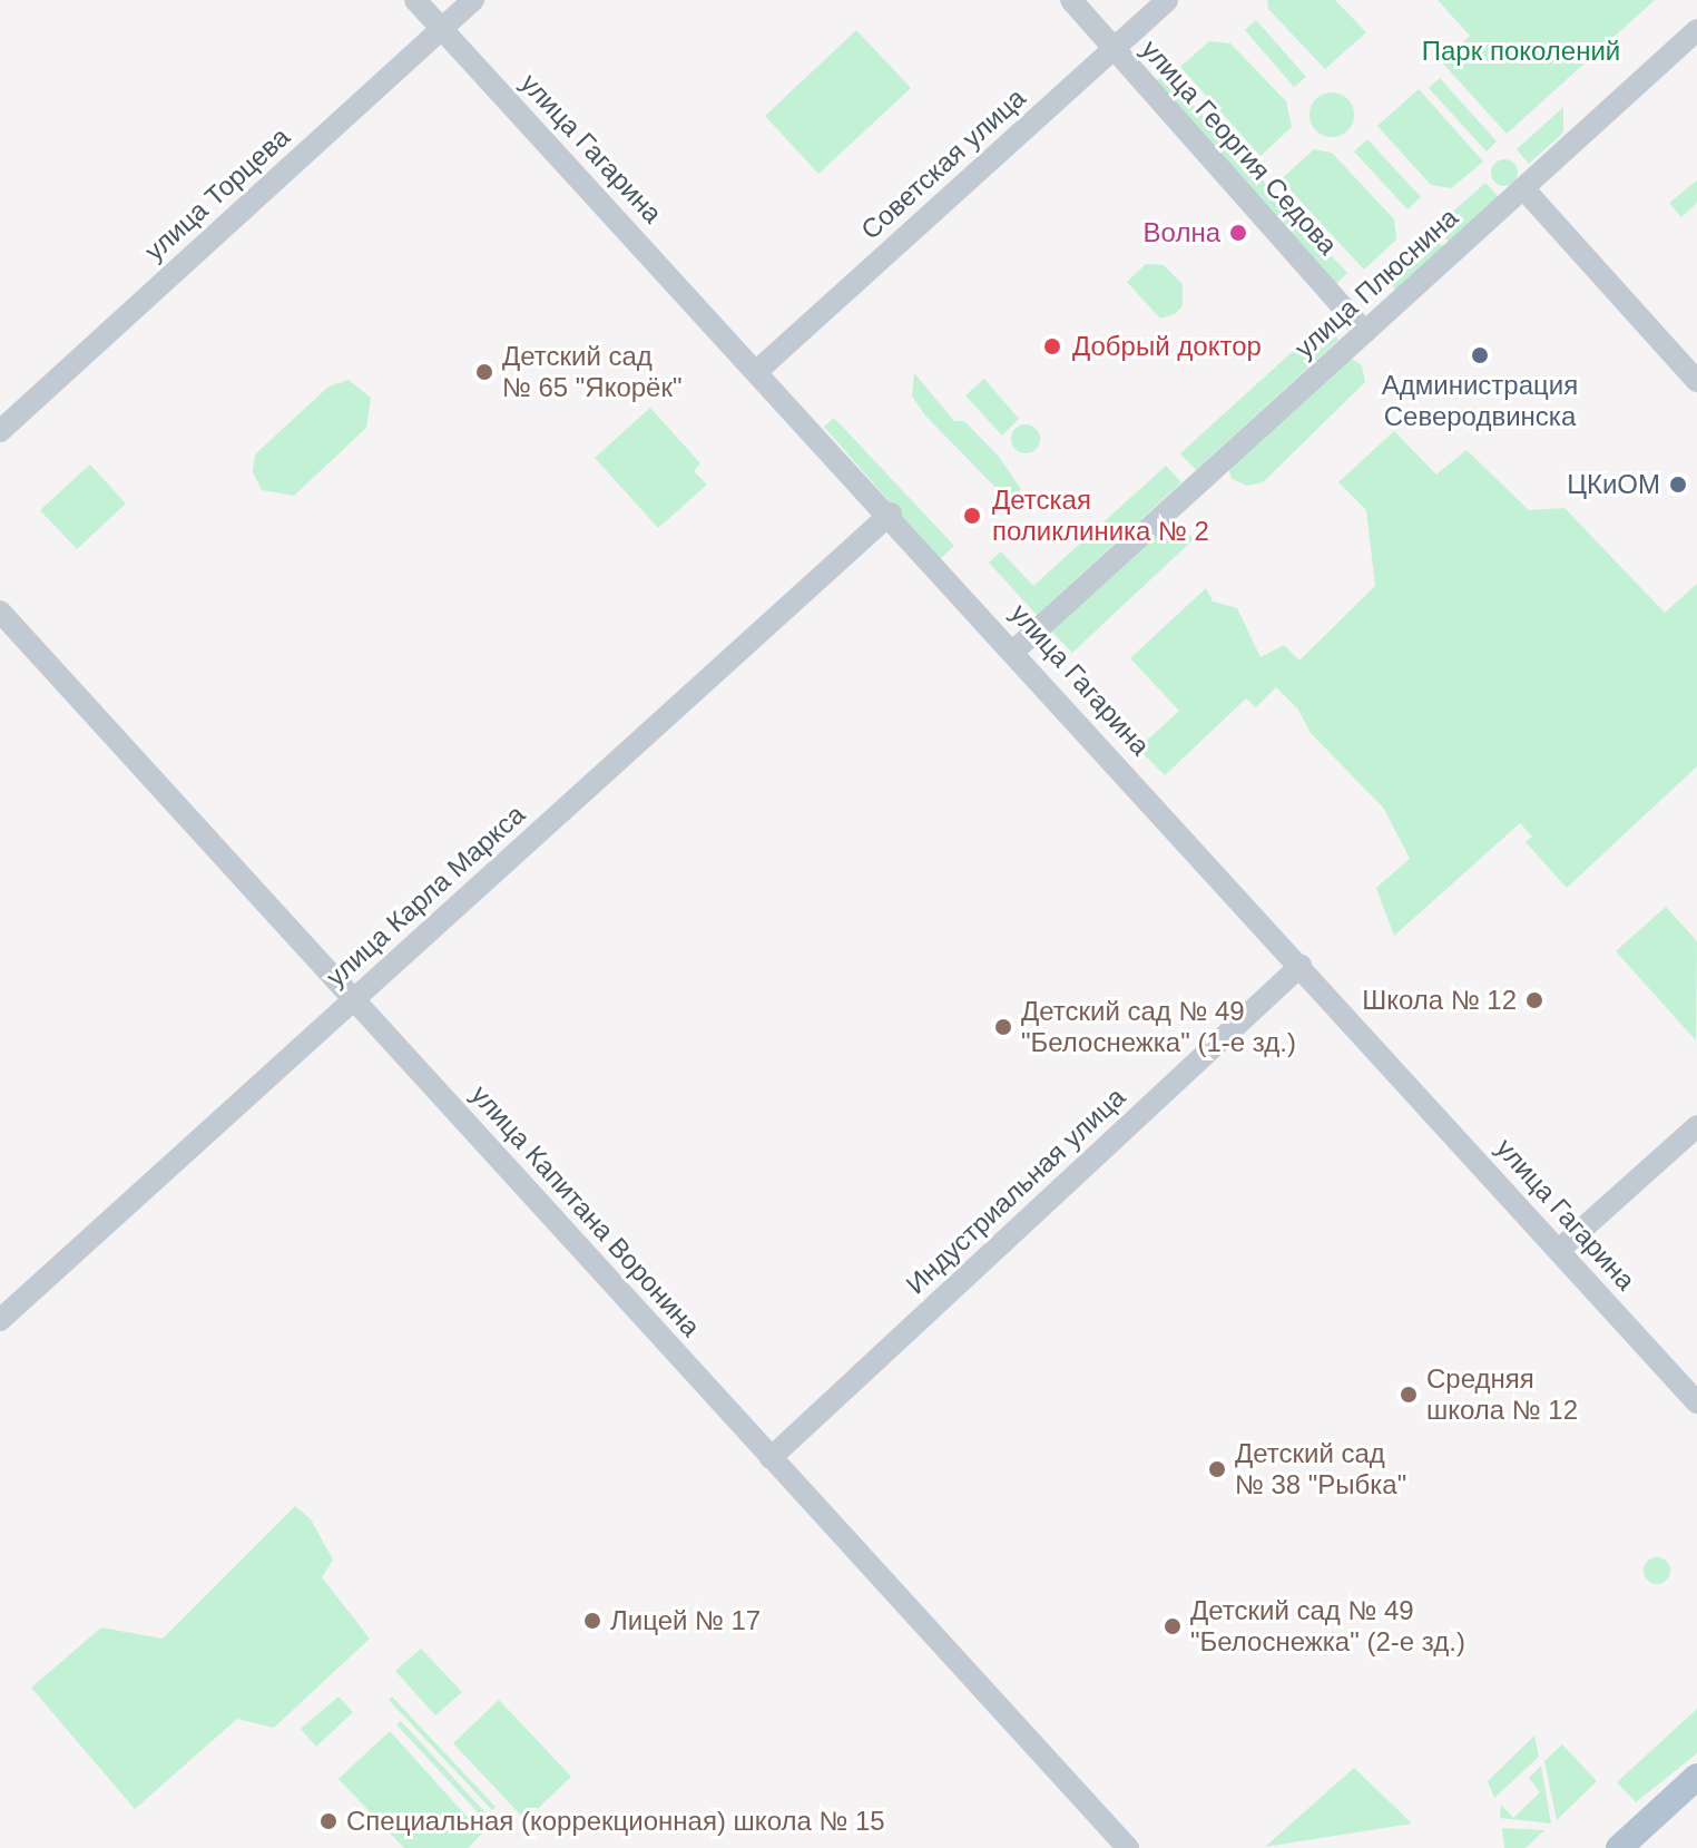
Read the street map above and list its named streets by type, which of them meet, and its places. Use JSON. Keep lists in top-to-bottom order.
{
  "streets": {
    "street": [
      "улица Георгия Седова",
      "улица Гагарина",
      "Советская улица",
      "улица Торцева",
      "улица Плюснина",
      "улица Карла Маркса",
      "Индустриальная улица",
      "улица Капитана Воронина"
    ]
  },
  "crossings": [
    ["улица Георгия Седова", "Советская улица"],
    ["улица Георгия Седова", "улица Плюснина"],
    ["улица Гагарина", "Советская улица"],
    ["улица Гагарина", "улица Торцева"],
    ["улица Гагарина", "улица Плюснина"],
    ["улица Гагарина", "улица Карла Маркса"],
    ["улица Гагарина", "Индустриальная улица"],
    ["улица Карла Маркса", "улица Капитана Воронина"],
    ["Индустриальная улица", "улица Капитана Воронина"]
  ],
  "parks": ["Парк поколений"],
  "places": [
    "Волна",
    "Добрый доктор",
    "Администрация Северодвинска",
    "Детский сад № 65 \"Якорёк\"",
    "ЦКиОМ",
    "Детская поликлиника № 2",
    "Школа № 12",
    "Детский сад № 49 \"Белоснежка\" (1-е зд.)",
    "Средняя школа № 12",
    "Детский сад № 38 \"Рыбка\"",
    "Лицей № 17",
    "Детский сад № 49 \"Белоснежка\" (2-е зд.)",
    "Специальная (коррекционная) школа № 15"
  ]
}
